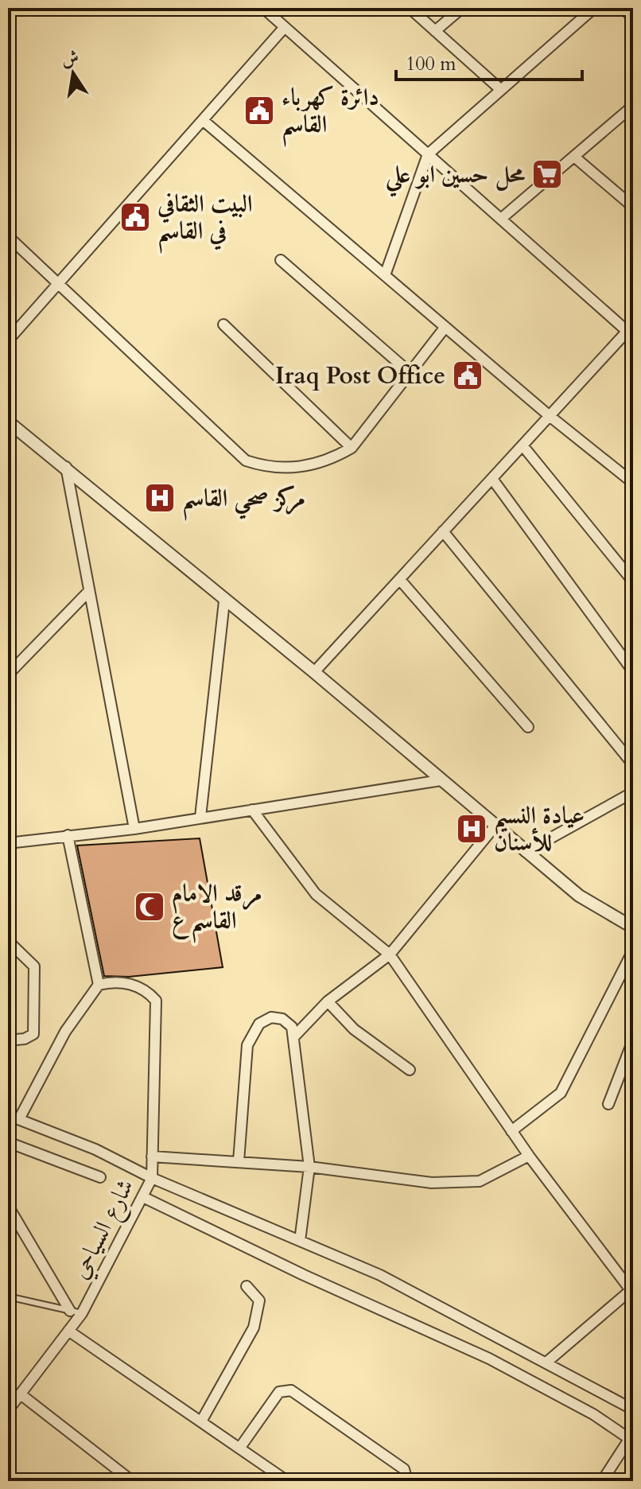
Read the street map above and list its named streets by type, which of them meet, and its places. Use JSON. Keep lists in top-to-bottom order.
{
  "streets": {
    "street": ["شارع السياحي"]
  },
  "places": {
    "public building": ["دائرة كهرباء القاسم", "البيت الثقافي في القاسم", "Iraq Post Office"],
    "supermarket": ["محل حسين ابو علي"],
    "hospital": ["مركز صحي القاسم", "عيادة النسيم للأسنان"],
    "mosque": ["مرقد الامام القاسم ع"]
  },
  "scale_bar": "100 m",
  "north": "top"
}
